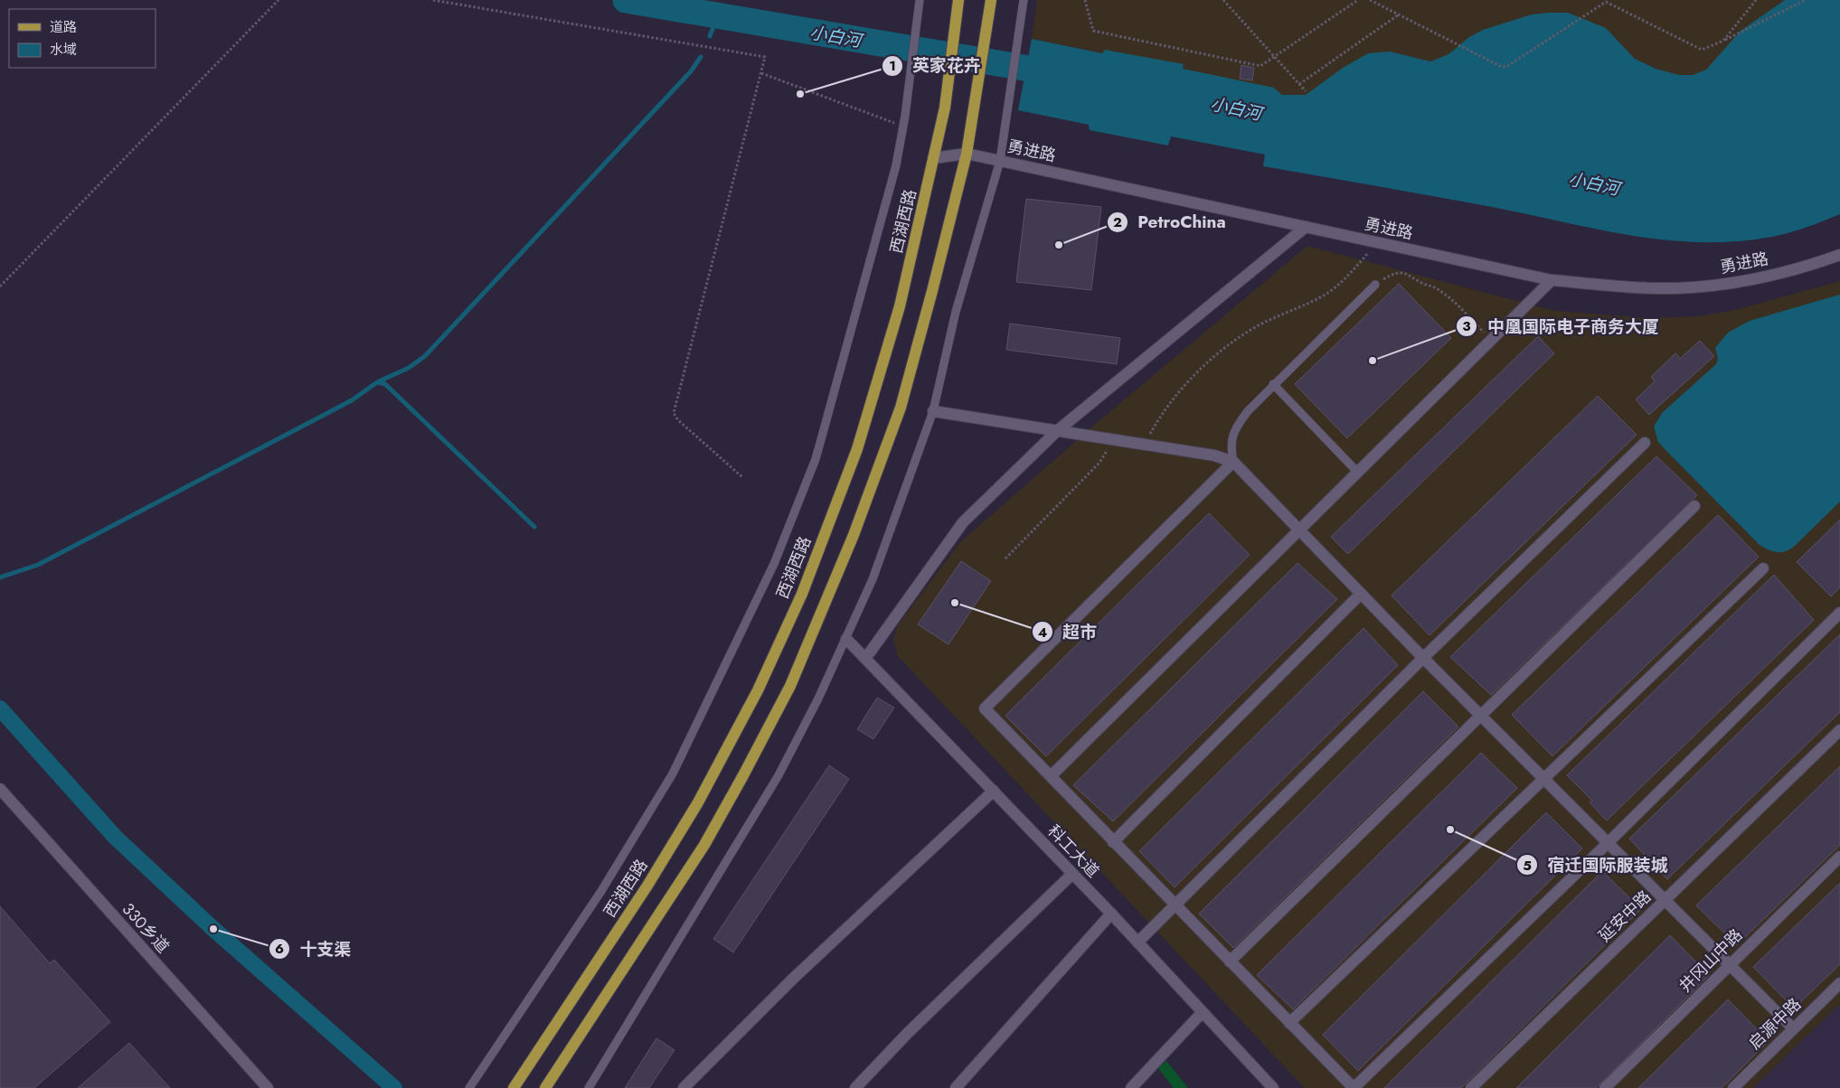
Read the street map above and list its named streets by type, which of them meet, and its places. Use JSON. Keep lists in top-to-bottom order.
{
  "streets": {
    "main road": ["西湖西路"],
    "street": [
      "勇进路",
      "科工大道",
      "延安中路",
      "330乡道",
      "井冈山中路",
      "启源中路"
    ]
  },
  "crossings": [
    ["勇进路", "西湖西路"]
  ],
  "water": ["小白河"],
  "places": [
    "英家花卉",
    "PetroChina",
    "中凰国际电子商务大厦",
    "超市",
    "宿迁国际服装城",
    "十支渠"
  ],
  "legend": ["道路", "水域"]
}
